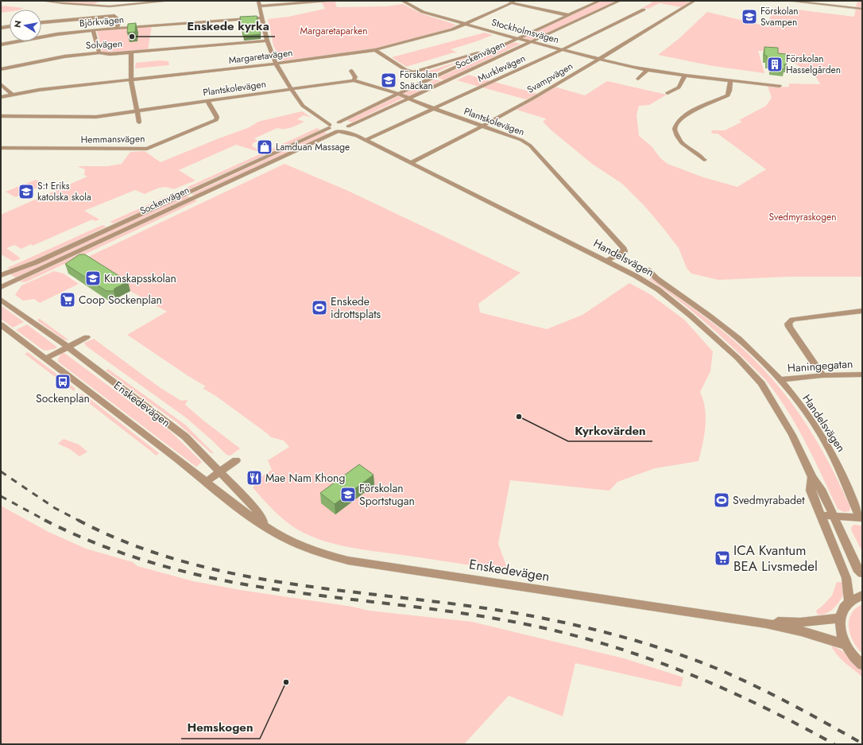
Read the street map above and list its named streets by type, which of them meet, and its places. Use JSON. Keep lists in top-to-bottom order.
{
  "streets": {
    "street": [
      "Björkvägen",
      "Stockholmsvägen",
      "Solvägen",
      "Sockenvägen",
      "Margaretavägen",
      "Murklevägen",
      "Svampvägen",
      "Plantskolevägen",
      "Hemmansvägen",
      "Handelsvägen",
      "Haningegatan",
      "Enskedevägen"
    ]
  },
  "crossings": [
    ["Stockholmsvägen", "Sockenvägen"],
    ["Stockholmsvägen", "Margaretavägen"],
    ["Stockholmsvägen", "Murklevägen"],
    ["Stockholmsvägen", "Svampvägen"],
    ["Sockenvägen", "Plantskolevägen"],
    ["Sockenvägen", "Handelsvägen"],
    ["Murklevägen", "Plantskolevägen"],
    ["Murklevägen", "Handelsvägen"],
    ["Svampvägen", "Plantskolevägen"],
    ["Svampvägen", "Handelsvägen"],
    ["Plantskolevägen", "Hemmansvägen"],
    ["Plantskolevägen", "Handelsvägen"],
    ["Handelsvägen", "Haningegatan"]
  ],
  "parks": ["Margaretaparken", "Svedmyraskogen"],
  "places": {
    "school or university": [
      "Förskolan Svampen",
      "Förskolan Snäckan",
      "S:t Eriks katolska skola",
      "Kunskapsskolan",
      "Förskolan Sportstugan"
    ],
    "other": ["Enskede kyrka", "Kyrkovärden", "Hemskogen"],
    "building": ["Förskolan Hasselgården"],
    "shop": ["Lamduan Massage"],
    "supermarket": ["Coop Sockenplan", "ICA Kvantum BEA Livsmedel"],
    "sports": ["Enskede idrottsplats", "Svedmyrabadet"],
    "bus stop": ["Sockenplan"],
    "restaurant": ["Mae Nam Khong"]
  },
  "north": "left"
}
